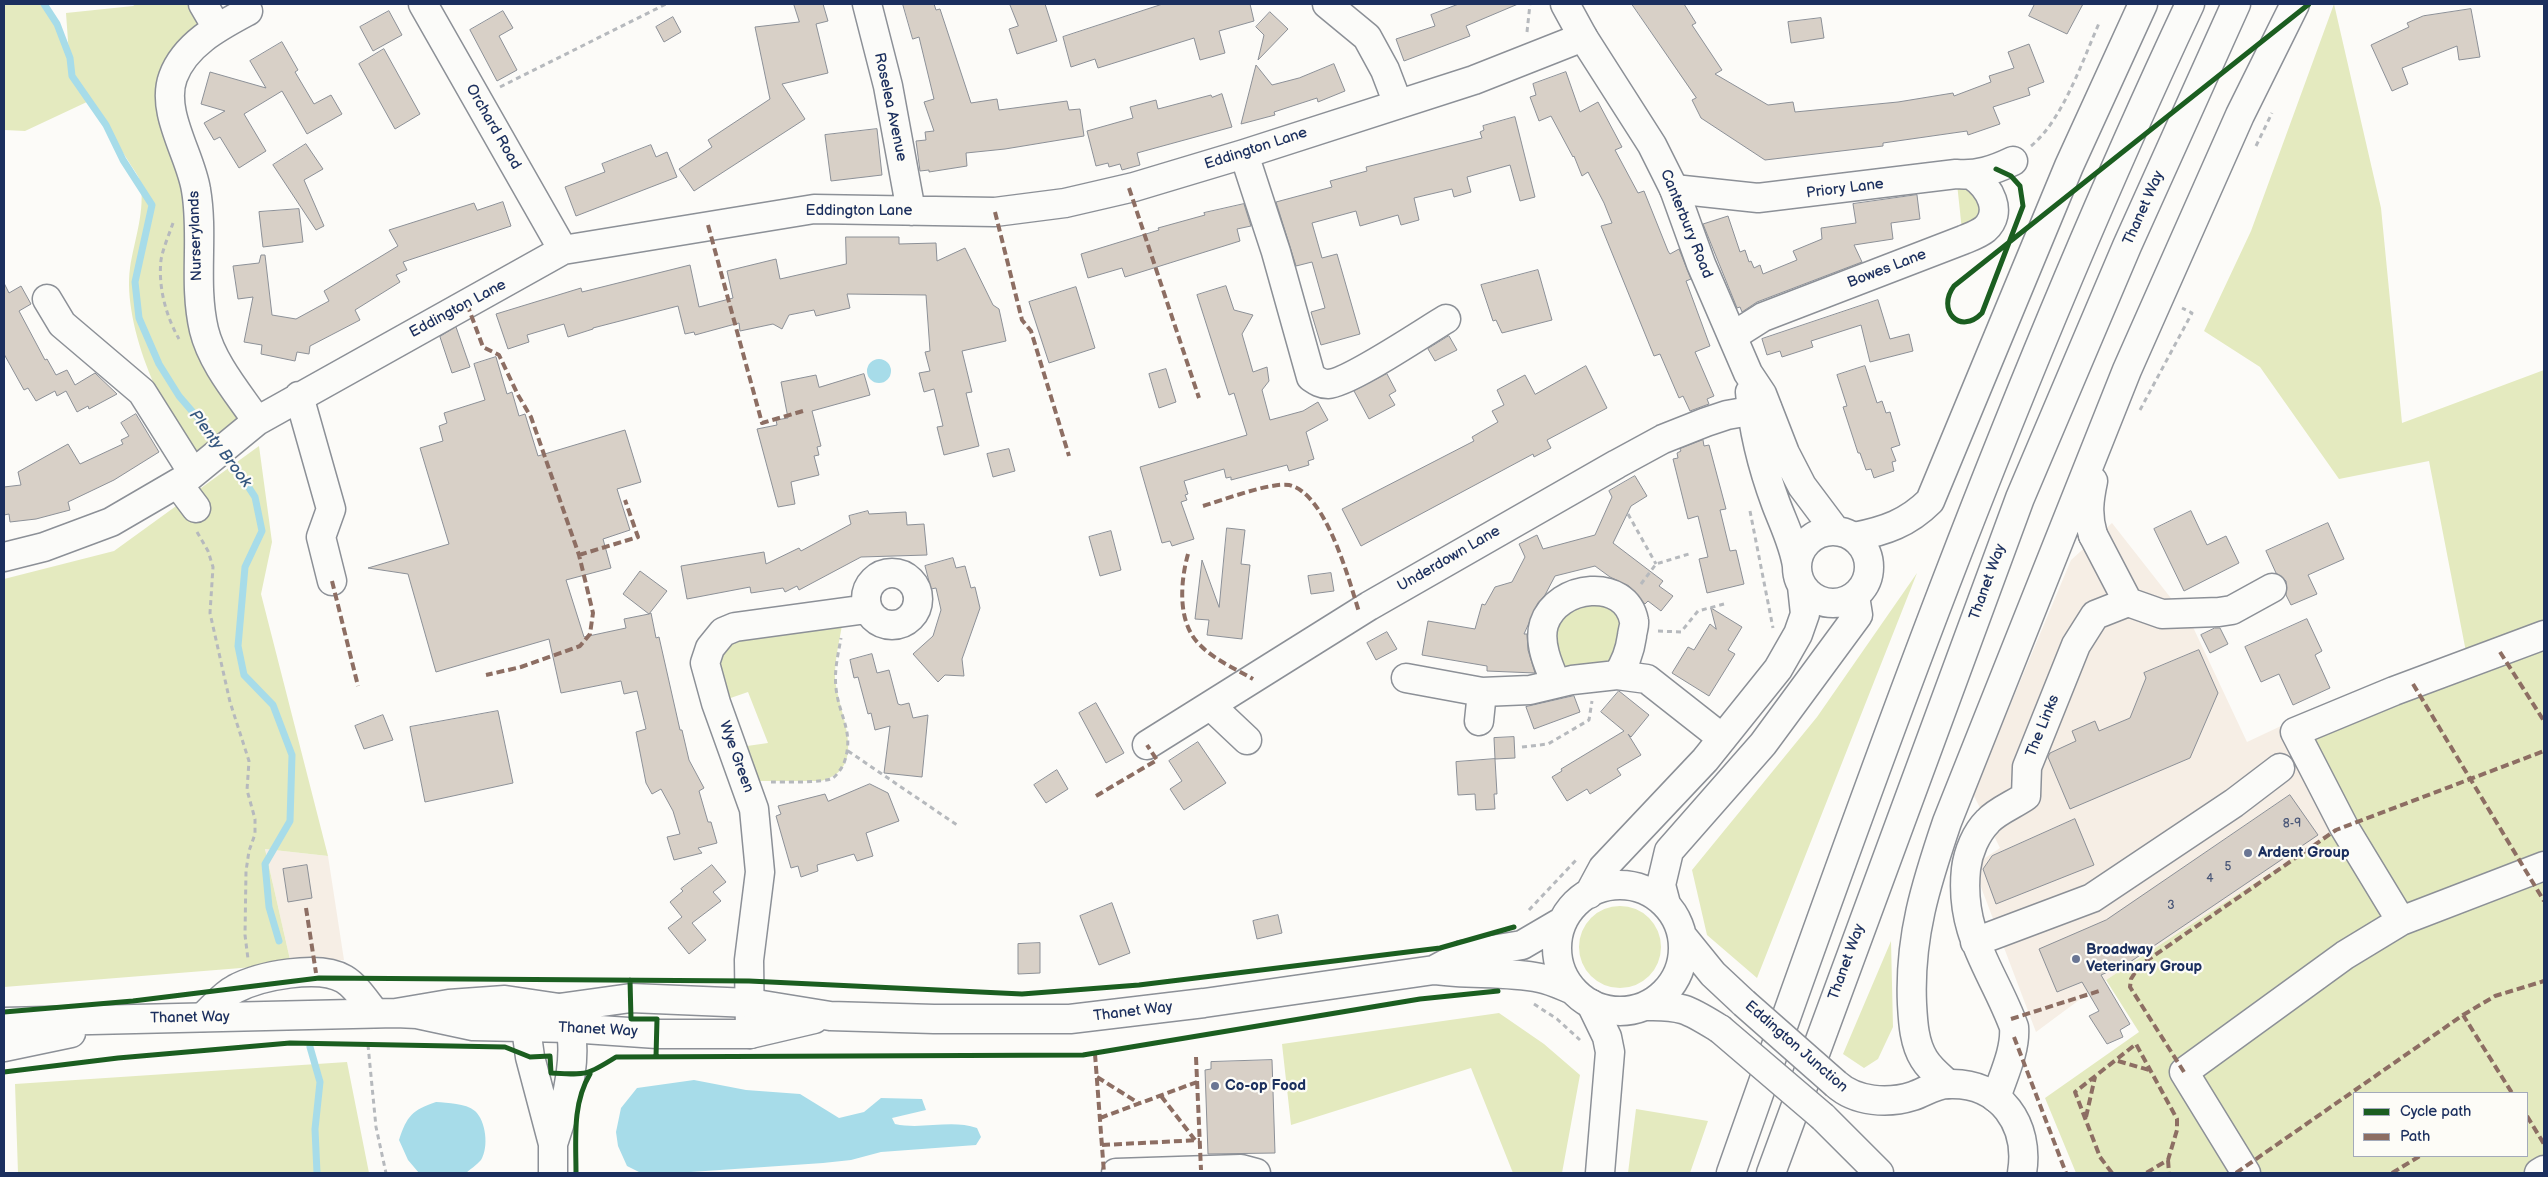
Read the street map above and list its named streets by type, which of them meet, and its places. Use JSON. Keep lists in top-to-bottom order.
{
  "streets": {
    "main road": [
      "Roselea Avenue",
      "Orchard Road",
      "Eddington Lane",
      "Priory Lane",
      "Thanet Way",
      "Canterbury Road",
      "Nurserylands",
      "Bowes Lane",
      "Underdown Lane",
      "The Links",
      "Wye Green",
      "Eddington Junction"
    ]
  },
  "crossings": [
    ["Roselea Avenue", "Eddington Lane"],
    ["Orchard Road", "Eddington Lane"],
    ["Eddington Lane", "Canterbury Road"],
    ["Eddington Lane", "Nurserylands"],
    ["Priory Lane", "Canterbury Road"],
    ["Priory Lane", "Bowes Lane"],
    ["Thanet Way", "Wye Green"],
    ["Thanet Way", "Eddington Junction"],
    ["Canterbury Road", "Bowes Lane"],
    ["Canterbury Road", "Underdown Lane"],
    ["The Links", "Eddington Junction"]
  ],
  "water": ["Plenty Brook"],
  "places": ["Ardent Group", "Broadway Veterinary Group", "Co-op Food"],
  "house_numbers": [
    "8-9",
    "5",
    "4",
    "3"
  ],
  "legend": ["Cycle path", "Path"]
}
